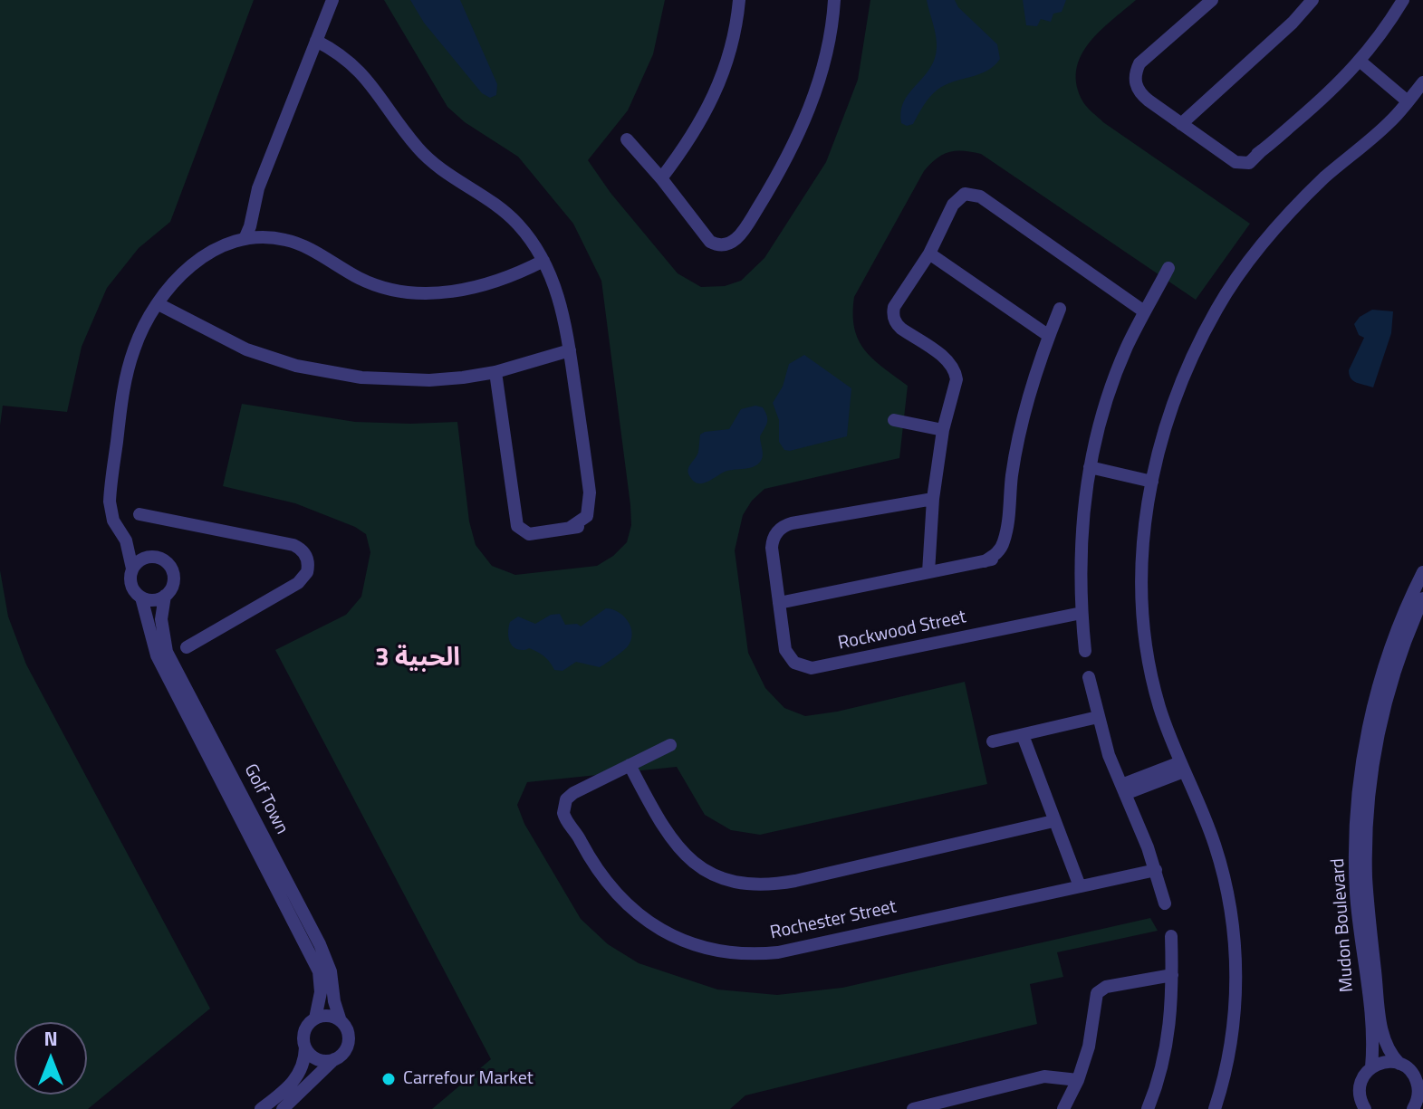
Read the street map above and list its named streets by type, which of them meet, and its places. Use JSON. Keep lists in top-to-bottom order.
{
  "streets": {
    "street": [
      "Rockwood Street",
      "Golf Town",
      "Rochester Street",
      "Mudon Boulevard"
    ]
  },
  "districts": ["الحبية 3"],
  "places": ["Carrefour Market"],
  "north": "top"
}
